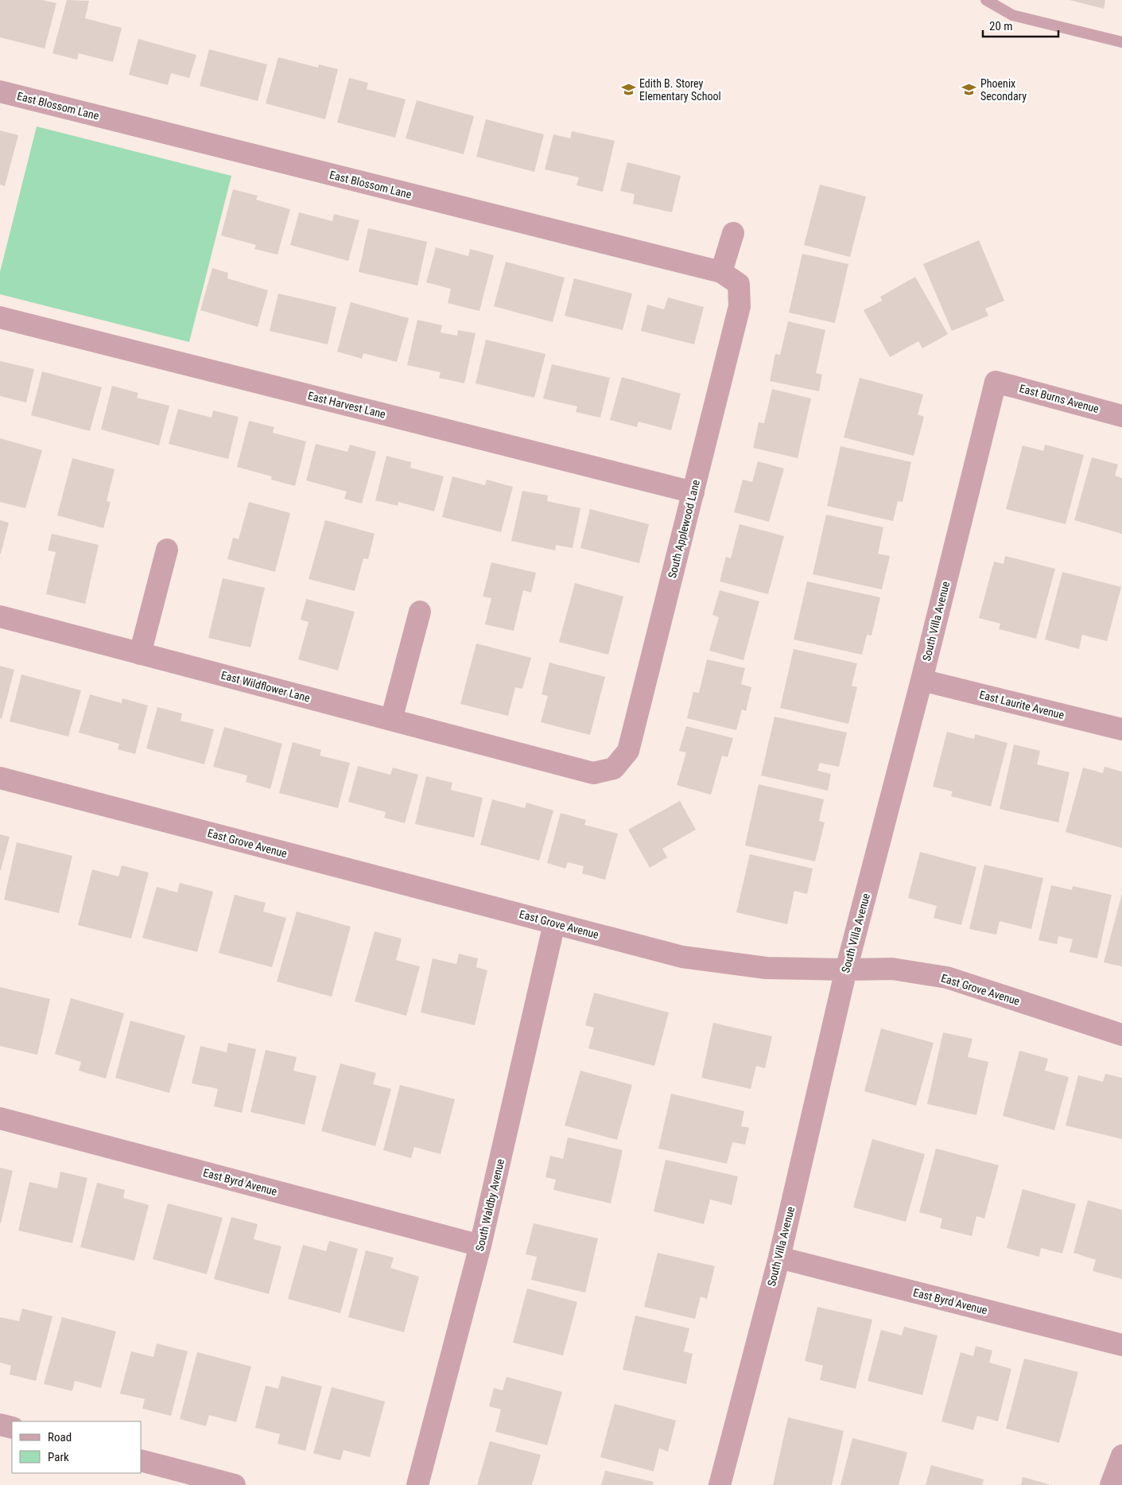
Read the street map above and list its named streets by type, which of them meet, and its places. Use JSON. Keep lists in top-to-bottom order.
{
  "streets": {
    "street": [
      "East Blossom Lane",
      "East Burns Avenue",
      "East Harvest Lane",
      "South Applewood Lane",
      "South Villa Avenue",
      "East Wildflower Lane",
      "East Laurite Avenue",
      "East Grove Avenue",
      "East Byrd Avenue",
      "South Waldby Avenue"
    ]
  },
  "crossings": [
    ["East Blossom Lane", "South Applewood Lane"],
    ["East Burns Avenue", "South Villa Avenue"],
    ["East Harvest Lane", "South Applewood Lane"],
    ["South Applewood Lane", "East Wildflower Lane"],
    ["South Villa Avenue", "East Laurite Avenue"],
    ["South Villa Avenue", "East Grove Avenue"],
    ["South Villa Avenue", "East Byrd Avenue"],
    ["East Grove Avenue", "South Waldby Avenue"],
    ["East Byrd Avenue", "South Waldby Avenue"]
  ],
  "places": {
    "school or university": ["Edith B. Storey Elementary School", "Phoenix Secondary"]
  },
  "legend": ["Road", "Park"],
  "scale_bar": "20 m"
}
